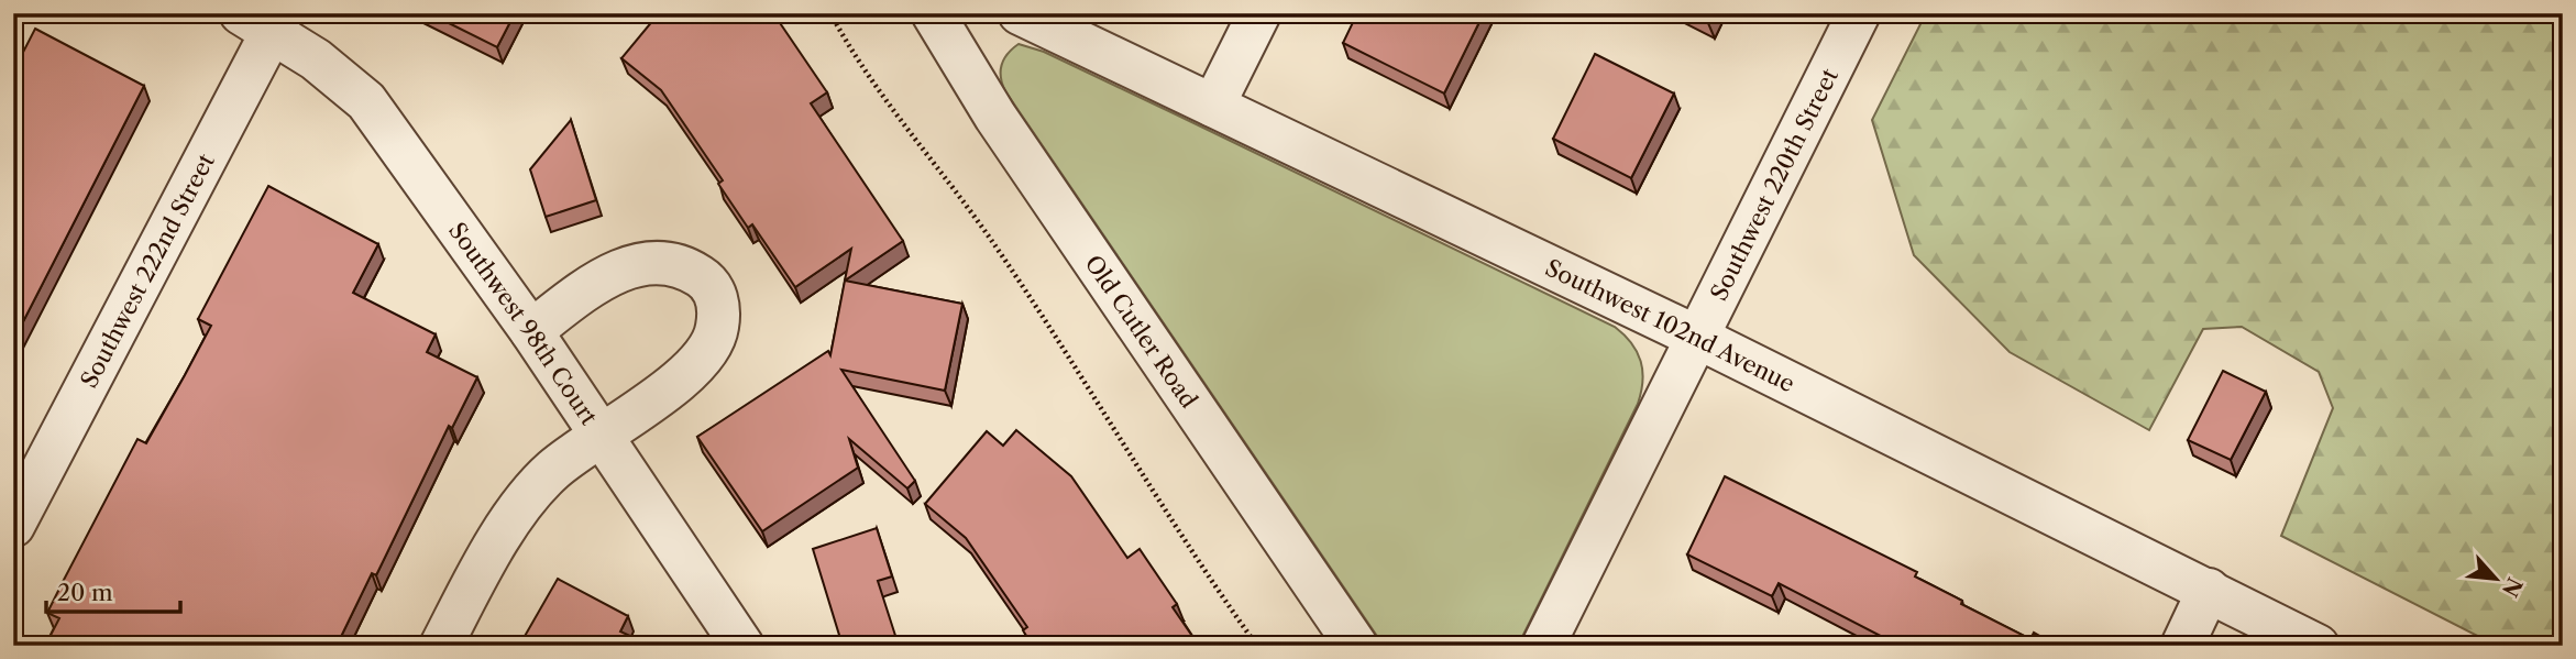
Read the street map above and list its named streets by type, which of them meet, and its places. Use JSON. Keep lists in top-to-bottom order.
{
  "streets": {
    "street": [
      "Southwest 220th Street",
      "Southwest 222nd Street",
      "Southwest 98th Court",
      "Southwest 102nd Avenue",
      "Old Cutler Road"
    ]
  },
  "crossings": [
    ["Southwest 220th Street", "Southwest 102nd Avenue"],
    ["Southwest 222nd Street", "Southwest 98th Court"]
  ],
  "scale_bar": "20 m",
  "north": "bottom right"
}
